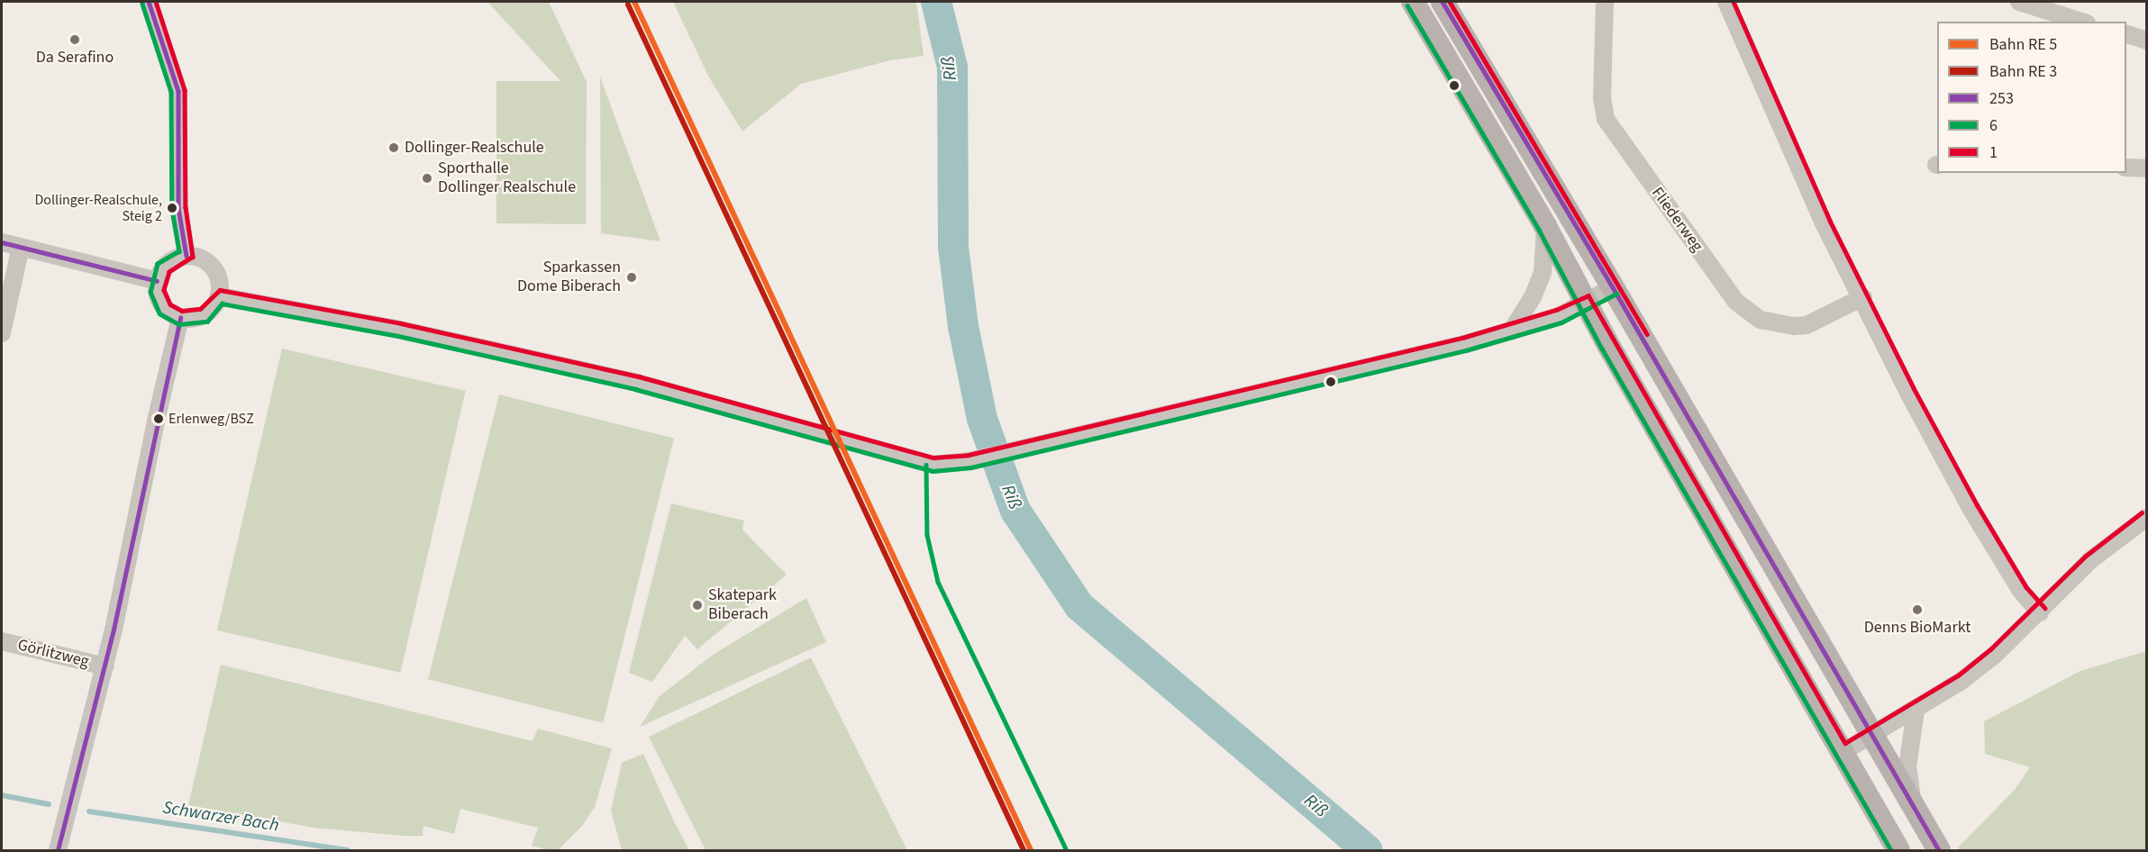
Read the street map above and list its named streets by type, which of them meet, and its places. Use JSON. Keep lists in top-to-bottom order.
{
  "streets": {
    "street": ["Fliederweg", "Görlitzweg"]
  },
  "water": ["Riß", "Schwarzer Bach"],
  "places": [
    "Da Serafino",
    "Dollinger-Realschule",
    "Sporthalle Dollinger Realschule",
    "Dollinger-Realschule, Steig 2",
    "Sparkassen Dome Biberach",
    "Erlenweg/BSZ",
    "Skatepark Biberach",
    "Denns BioMarkt"
  ],
  "lines": ["transit line 253", "transit line 1", "transit line 6"],
  "legend": [
    "Bahn RE 5",
    "Bahn RE 3",
    "253",
    "6",
    "1"
  ]
}
